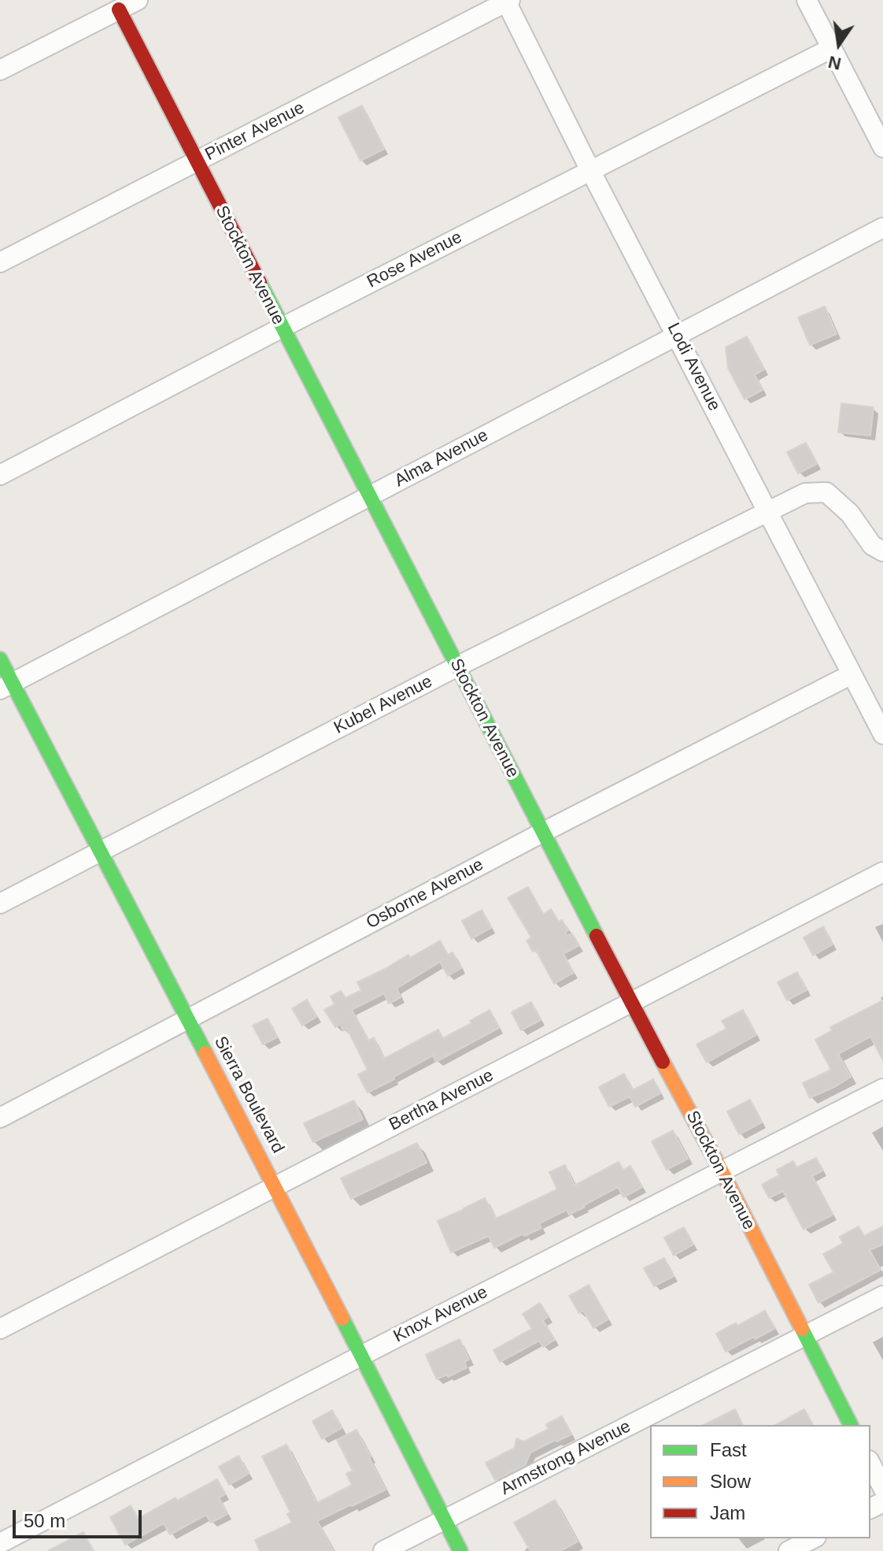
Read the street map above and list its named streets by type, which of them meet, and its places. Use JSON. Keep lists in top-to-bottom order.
{
  "streets": {
    "street": [
      "Pinter Avenue",
      "Rose Avenue",
      "Stockton Avenue",
      "Lodi Avenue",
      "Alma Avenue",
      "Kubel Avenue",
      "Osborne Avenue",
      "Sierra Boulevard",
      "Bertha Avenue",
      "Knox Avenue",
      "Armstrong Avenue"
    ]
  },
  "crossings": [
    ["Pinter Avenue", "Stockton Avenue"],
    ["Pinter Avenue", "Lodi Avenue"],
    ["Rose Avenue", "Stockton Avenue"],
    ["Rose Avenue", "Lodi Avenue"],
    ["Stockton Avenue", "Alma Avenue"],
    ["Stockton Avenue", "Kubel Avenue"],
    ["Stockton Avenue", "Osborne Avenue"],
    ["Stockton Avenue", "Bertha Avenue"],
    ["Stockton Avenue", "Knox Avenue"],
    ["Stockton Avenue", "Armstrong Avenue"],
    ["Lodi Avenue", "Alma Avenue"],
    ["Lodi Avenue", "Kubel Avenue"],
    ["Lodi Avenue", "Osborne Avenue"],
    ["Alma Avenue", "Sierra Boulevard"],
    ["Kubel Avenue", "Sierra Boulevard"],
    ["Osborne Avenue", "Sierra Boulevard"],
    ["Sierra Boulevard", "Bertha Avenue"],
    ["Sierra Boulevard", "Knox Avenue"],
    ["Sierra Boulevard", "Armstrong Avenue"]
  ],
  "legend": ["Fast", "Slow", "Jam"],
  "scale_bar": "50 m",
  "north": "bottom"
}
